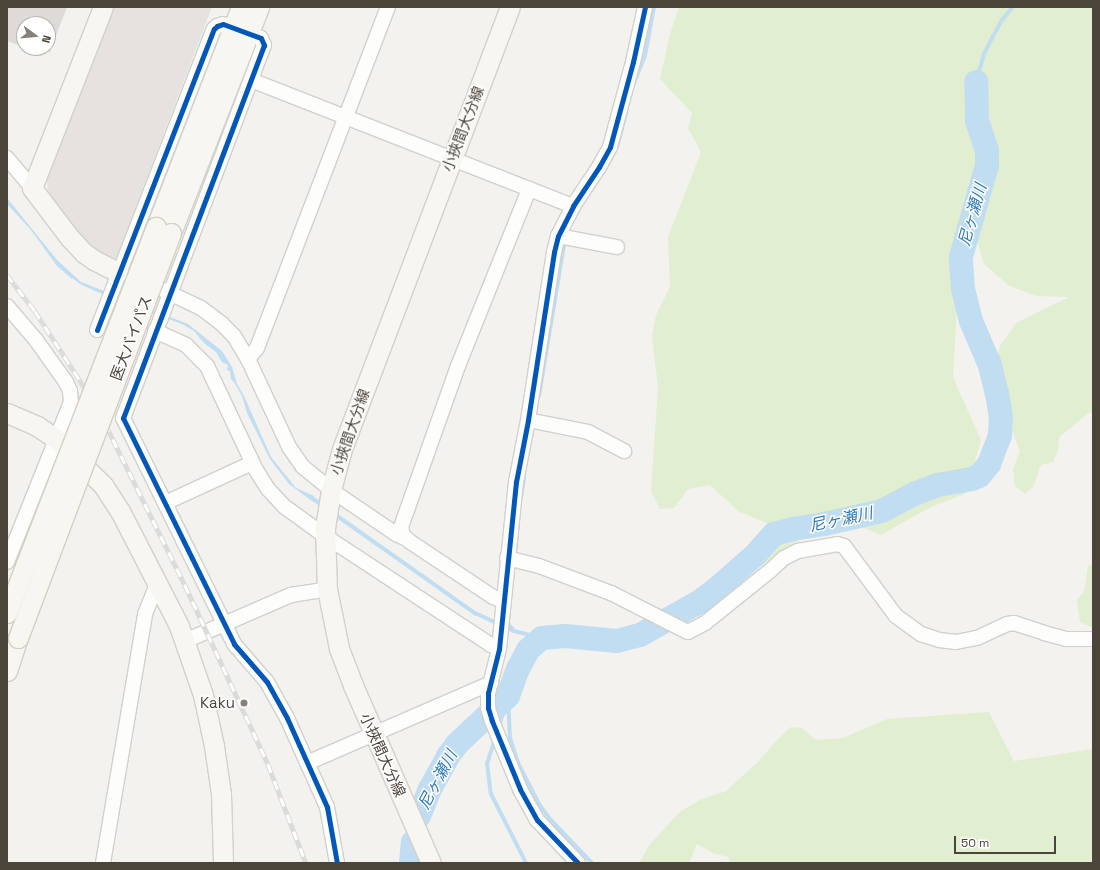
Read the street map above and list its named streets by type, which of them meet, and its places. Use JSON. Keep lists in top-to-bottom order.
{
  "streets": {
    "main road": ["小挾間大分線", "医大バイパス"]
  },
  "water": ["尼ヶ瀬川"],
  "places": ["Kaku"],
  "scale_bar": "50 m",
  "north": "right"
}
